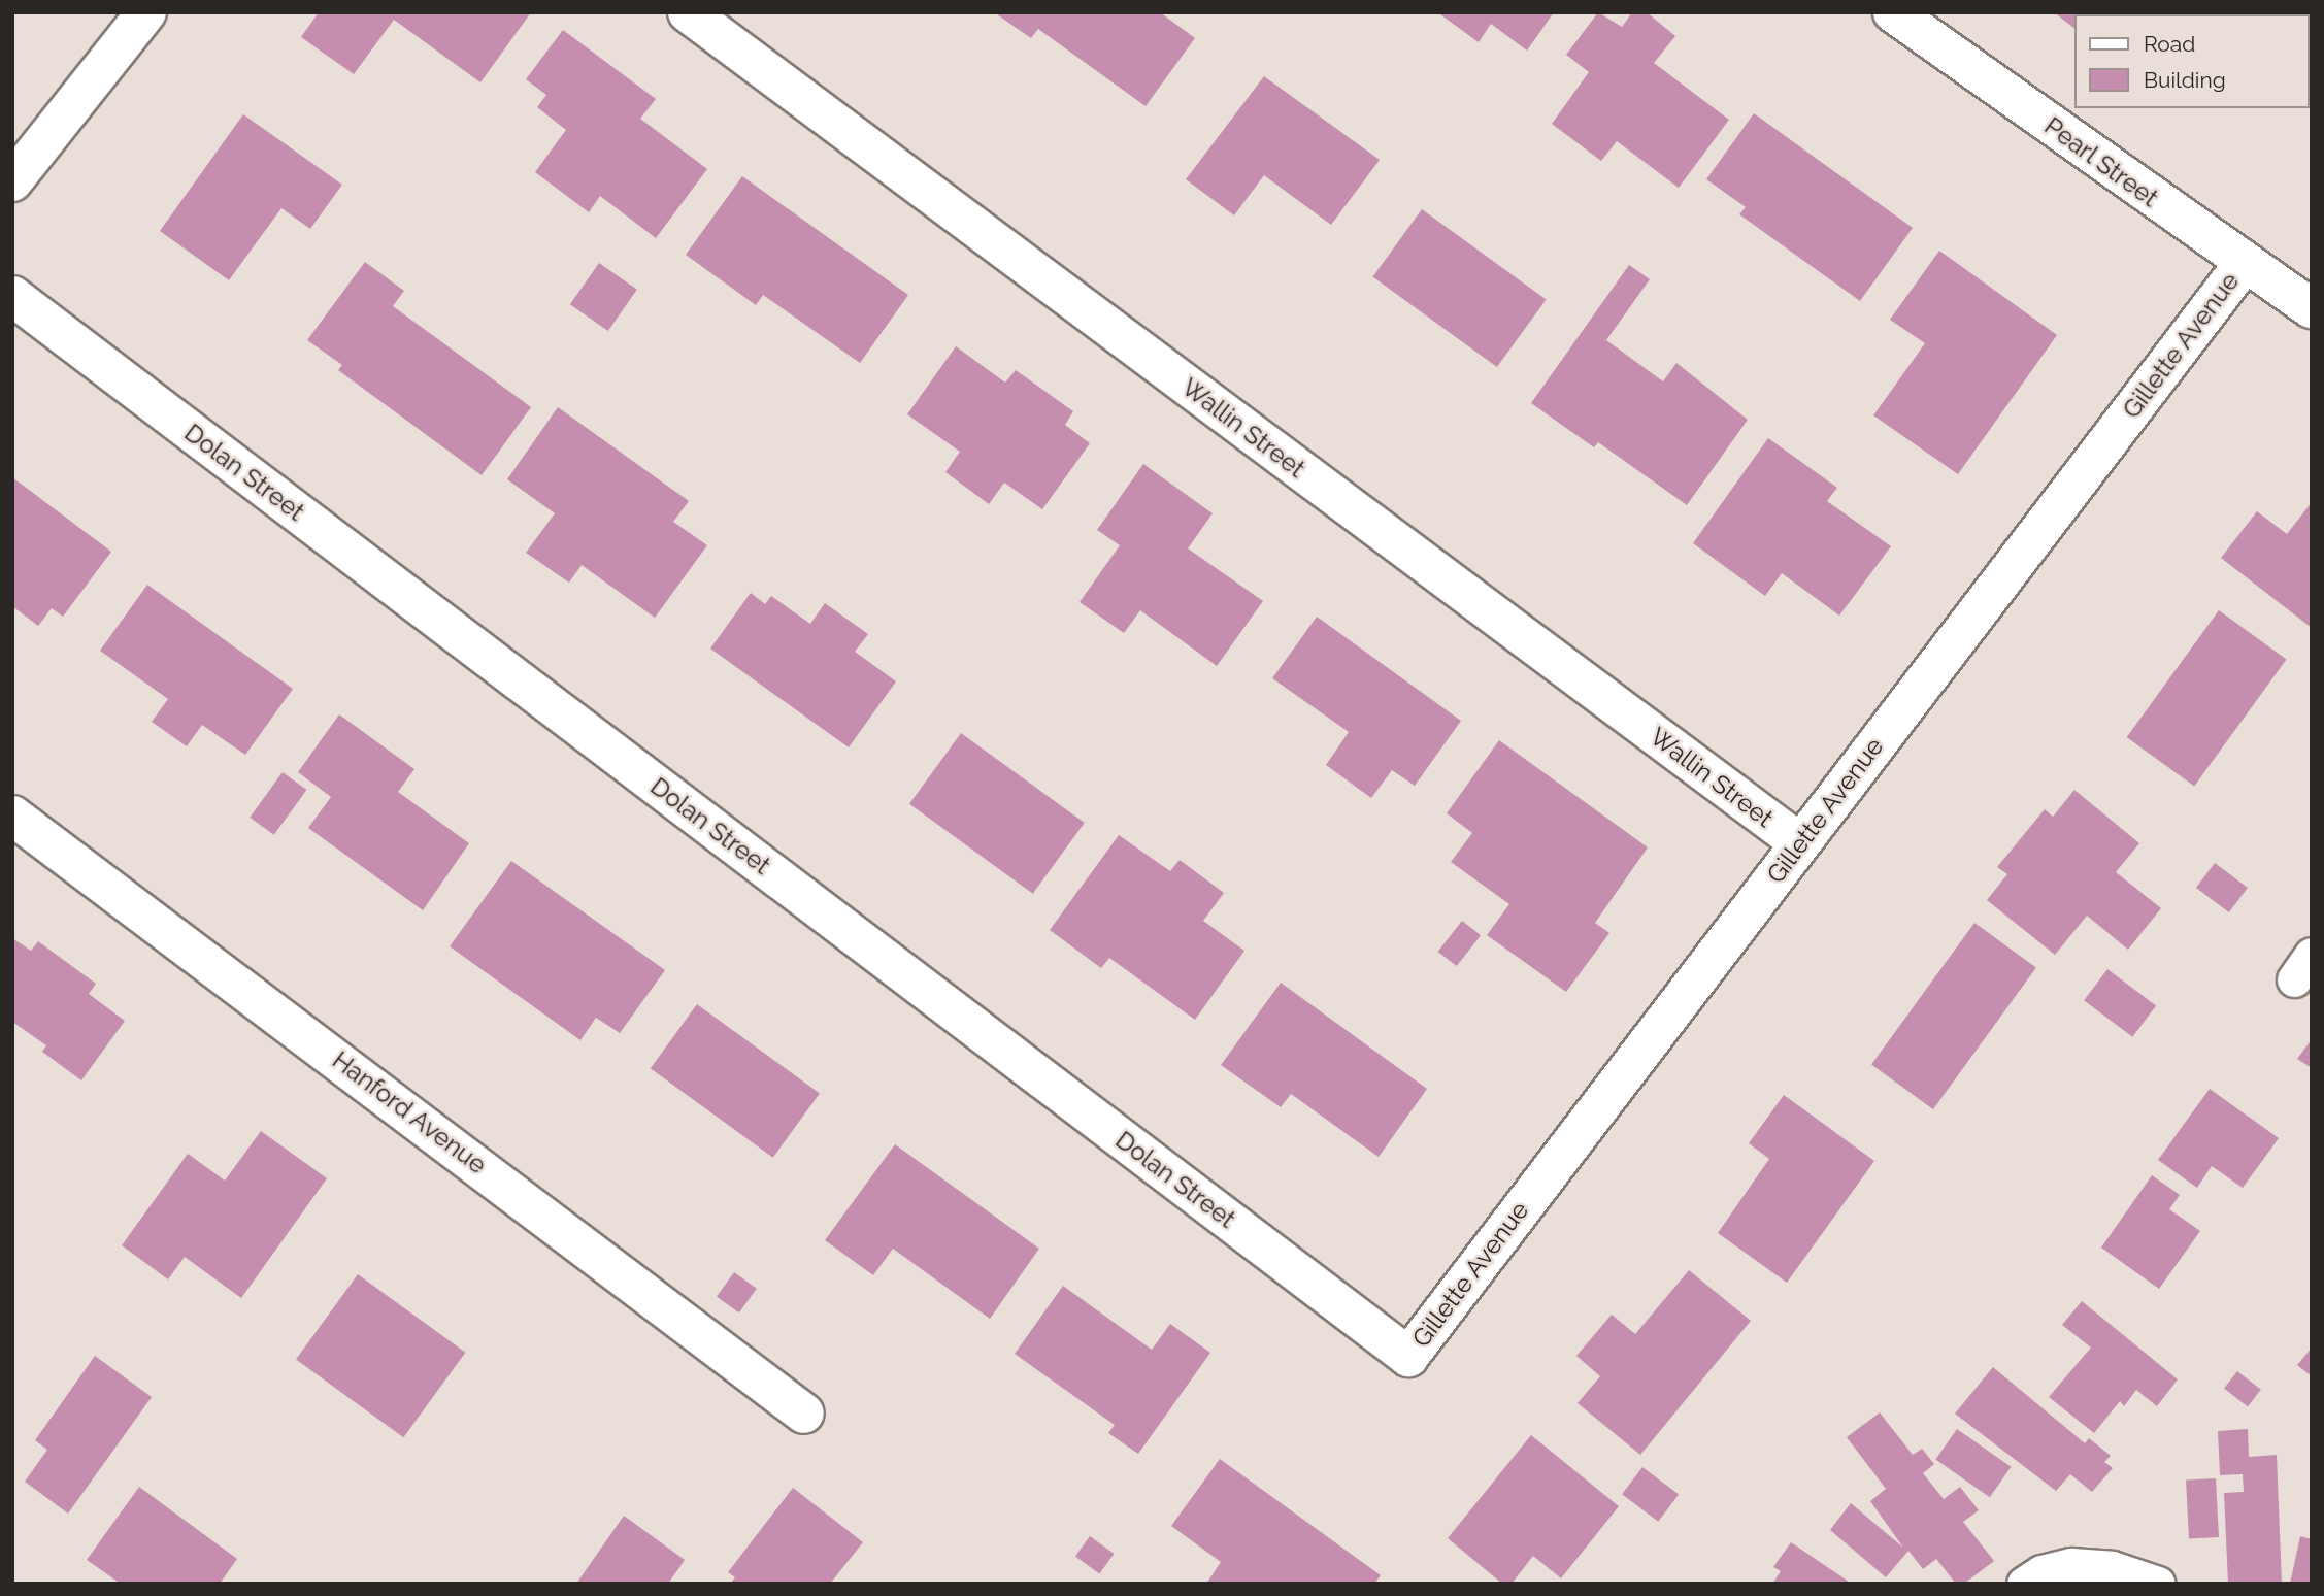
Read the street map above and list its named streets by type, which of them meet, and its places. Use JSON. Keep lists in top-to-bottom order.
{
  "streets": {
    "street": [
      "Pearl Street",
      "Gillette Avenue",
      "Wallin Street",
      "Dolan Street",
      "Hanford Avenue"
    ]
  },
  "crossings": [
    ["Pearl Street", "Gillette Avenue"],
    ["Gillette Avenue", "Wallin Street"],
    ["Gillette Avenue", "Dolan Street"]
  ],
  "legend": ["Road", "Building"]
}
